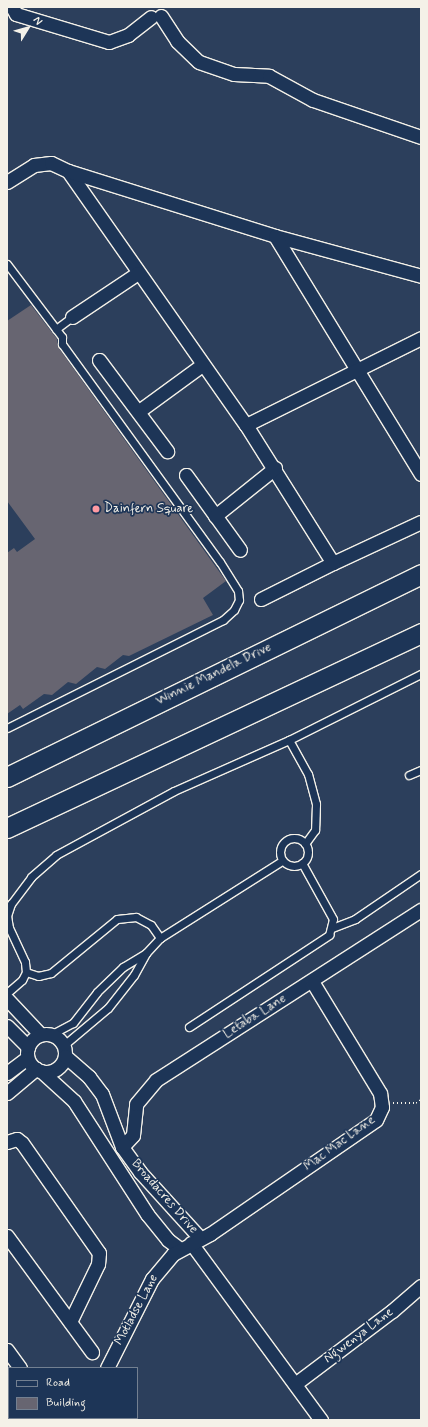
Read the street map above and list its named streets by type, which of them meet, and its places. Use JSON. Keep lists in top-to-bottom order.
{
  "streets": {
    "main road": ["Winnie Mandela Drive"],
    "street": [
      "Letaba Lane",
      "Mac Mac Lane",
      "Broadacres Drive",
      "Motladse Lane",
      "Ngwenya Lane"
    ]
  },
  "crossings": [
    ["Letaba Lane", "Mac Mac Lane"],
    ["Letaba Lane", "Broadacres Drive"],
    ["Mac Mac Lane", "Broadacres Drive"],
    ["Mac Mac Lane", "Motladse Lane"],
    ["Broadacres Drive", "Motladse Lane"],
    ["Broadacres Drive", "Ngwenya Lane"]
  ],
  "places": ["Dainfern Square"],
  "legend": ["Road", "Building"],
  "north": "top right"
}
